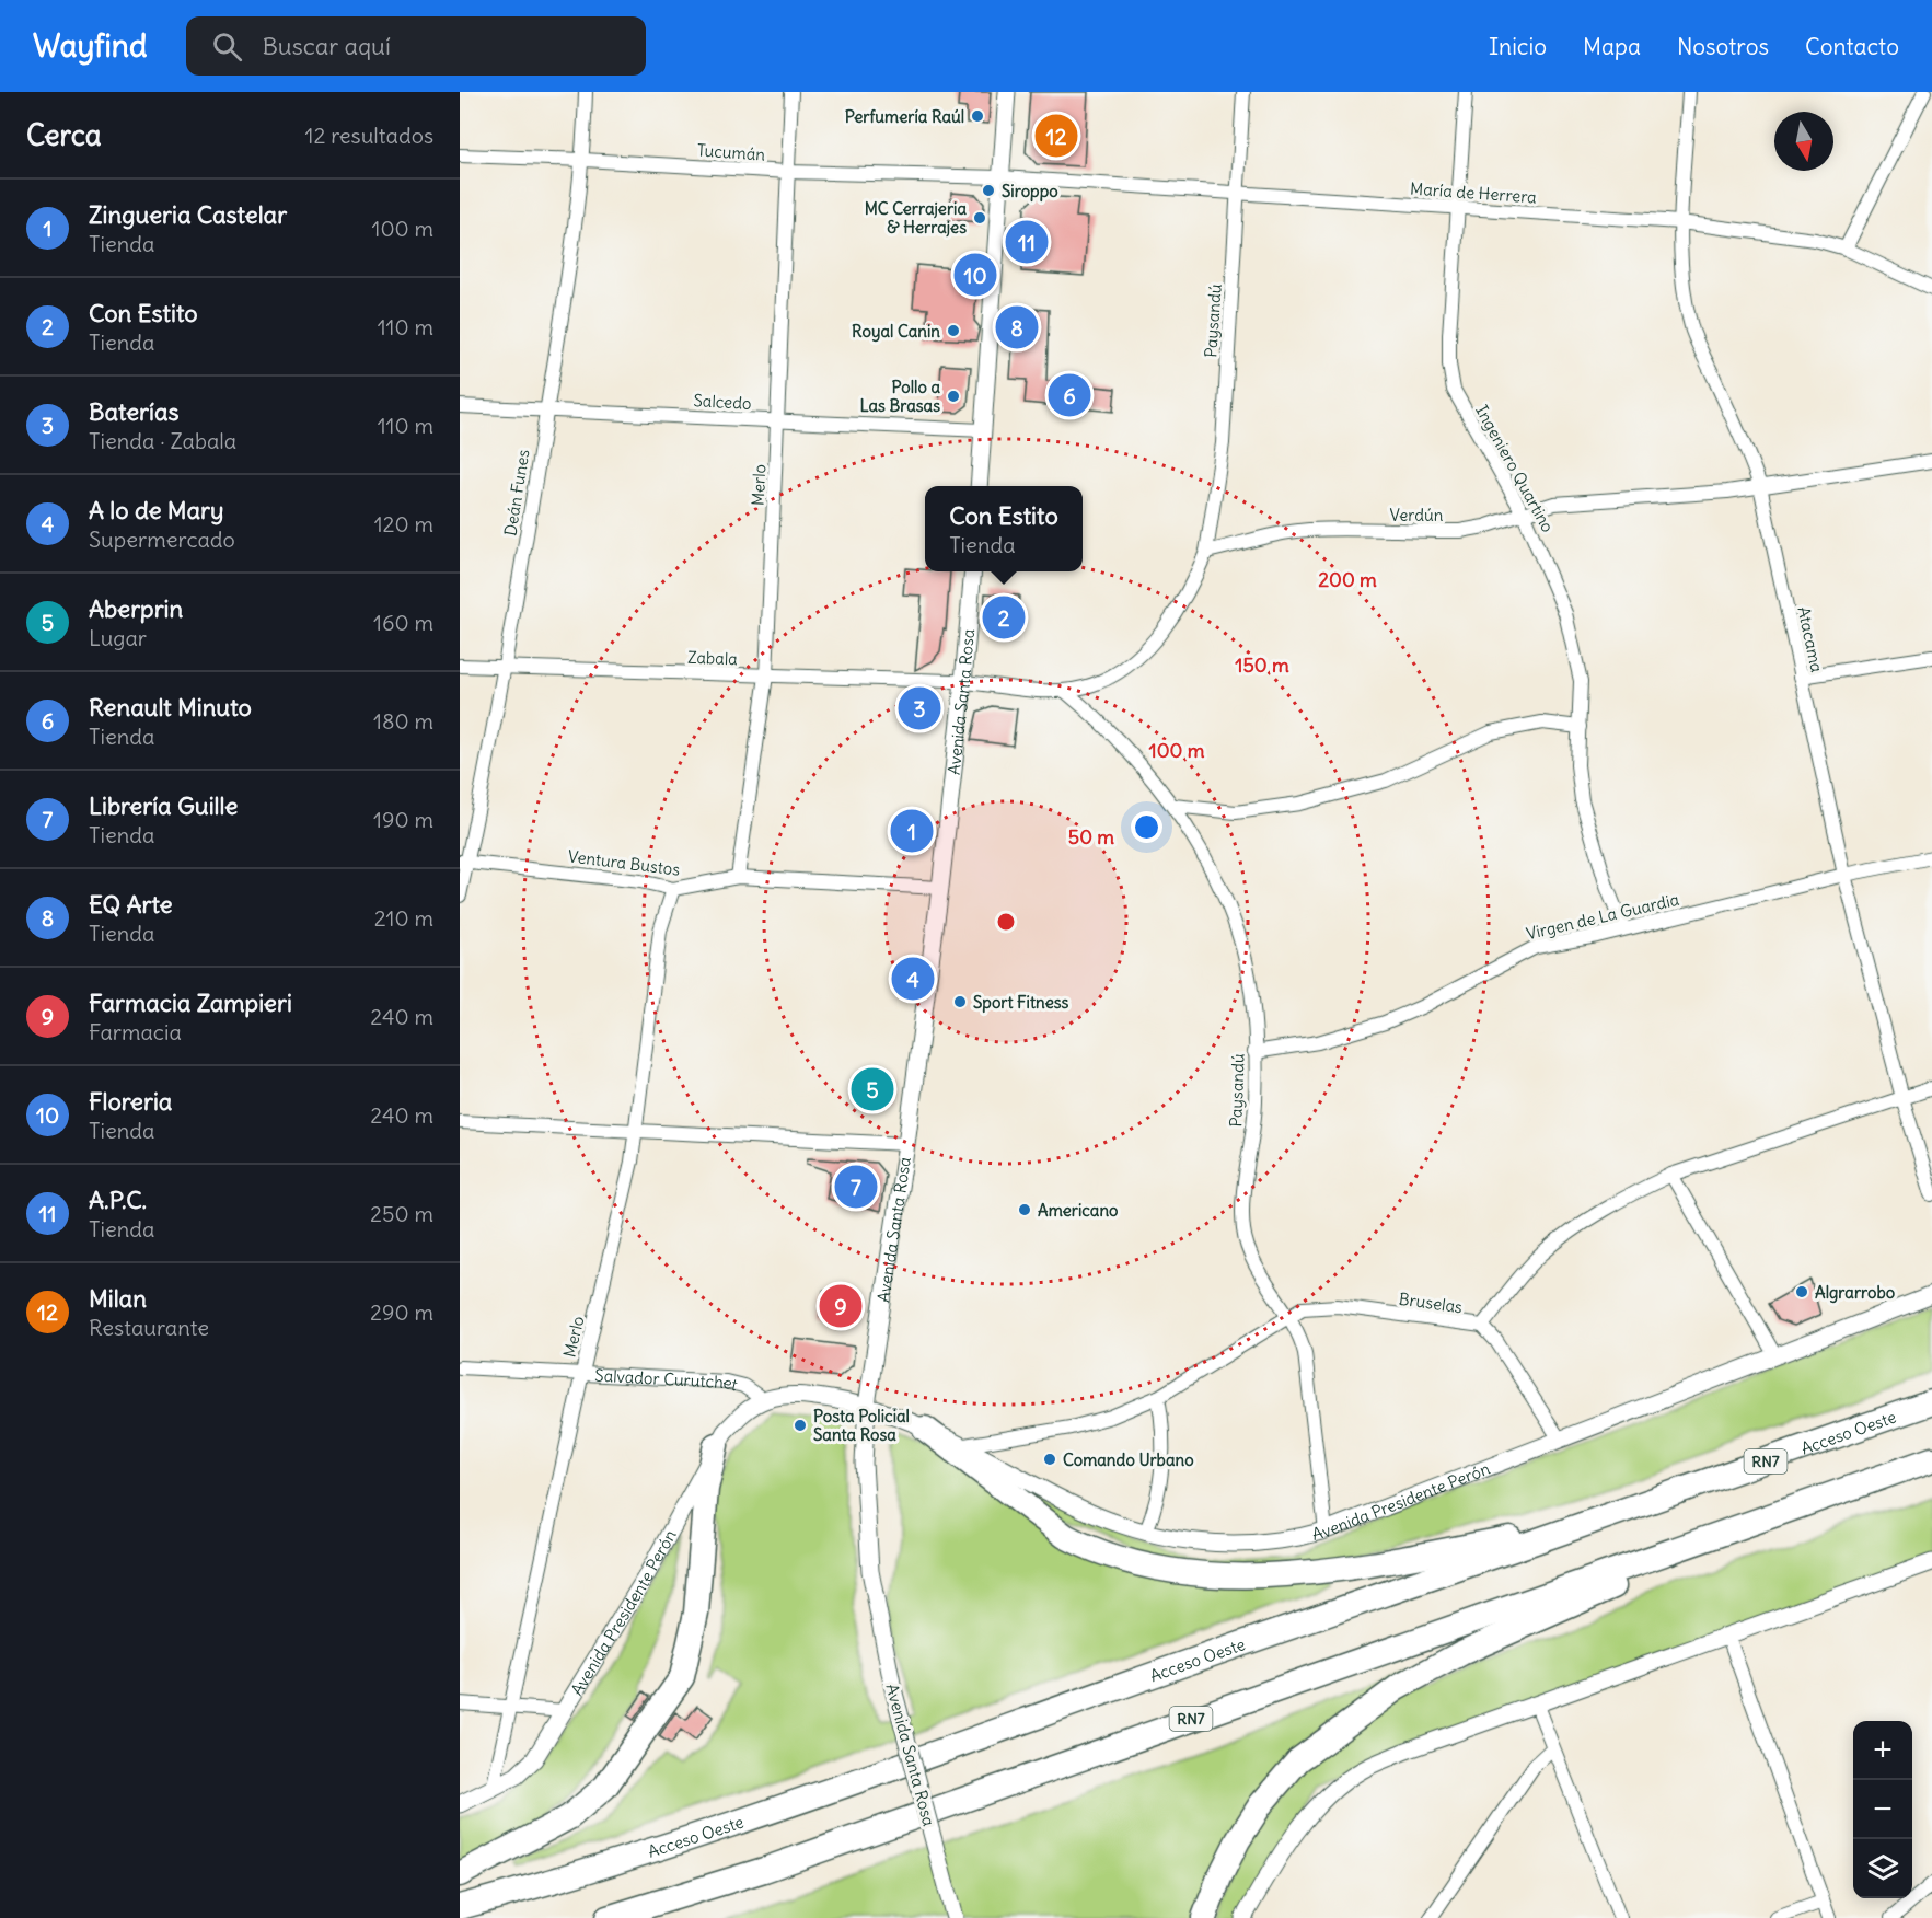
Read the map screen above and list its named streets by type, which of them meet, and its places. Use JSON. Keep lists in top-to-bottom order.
{
  "streets": {
    "highway": ["Acceso Oeste", "RN7"],
    "street": [
      "Tucumán",
      "María de Herrera",
      "Paysandú",
      "Salcedo",
      "Ingeniero Quartino",
      "Merlo",
      "Deán Funes",
      "Verdún",
      "Atacama",
      "Zabala",
      "Avenida Santa Rosa",
      "Ventura Bustos",
      "Virgen de La Guardia",
      "Bruselas",
      "Salvador Curutchet",
      "Avenida Presidente Perón"
    ]
  },
  "crossings": [
    ["Tucumán", "María de Herrera"],
    ["Tucumán", "Merlo"],
    ["Tucumán", "Deán Funes"],
    ["María de Herrera", "Paysandú"],
    ["María de Herrera", "Ingeniero Quartino"],
    ["María de Herrera", "Atacama"],
    ["Paysandú", "Verdún"],
    ["Paysandú", "Virgen de La Guardia"],
    ["Paysandú", "Bruselas"],
    ["Paysandú", "Avenida Presidente Perón"],
    ["Salcedo", "Merlo"],
    ["Salcedo", "Deán Funes"],
    ["Ingeniero Quartino", "Verdún"],
    ["Ingeniero Quartino", "Virgen de La Guardia"],
    ["Merlo", "Zabala"],
    ["Merlo", "Ventura Bustos"],
    ["Merlo", "Salvador Curutchet"],
    ["Merlo", "Avenida Presidente Perón"],
    ["Deán Funes", "Zabala"],
    ["Deán Funes", "Ventura Bustos"],
    ["Verdún", "Atacama"],
    ["Atacama", "Virgen de La Guardia"],
    ["Atacama", "Bruselas"],
    ["Zabala", "Avenida Santa Rosa"],
    ["Avenida Santa Rosa", "Ventura Bustos"],
    ["Avenida Santa Rosa", "Avenida Presidente Perón"],
    ["Bruselas", "Avenida Presidente Perón"],
    ["Salvador Curutchet", "Avenida Presidente Perón"]
  ],
  "places": [
    "Perfumería Raúl",
    "Siroppo",
    "MC Cerrajeria & Herrajes",
    "Royal Canin",
    "Pollo a Las Brasas",
    "Sport Fitness",
    "Americano",
    "Algrarrobo",
    "Posta Policial Santa Rosa",
    "Comando Urbano"
  ],
  "north": "bottom",
  "page": {
    "header": "Wayfind",
    "search": "Buscar aquí",
    "nav": [
      "Inicio",
      "Mapa",
      "Nosotros",
      "Contacto"
    ],
    "heading": ["Cerca", "12 resultados"],
    "pins": [
      "12",
      "11",
      "10",
      "8",
      "6",
      "2",
      "3",
      "1",
      "4",
      "5",
      "7",
      "9"
    ],
    "list": [
      {
        "mark": "1",
        "name": "Zingueria Castelar",
        "note": "Tienda",
        "value": "100 m"
      },
      {
        "mark": "2",
        "name": "Con Estito",
        "note": "Tienda",
        "value": "110 m"
      },
      {
        "mark": "3",
        "name": "Baterías",
        "note": "Tienda · Zabala",
        "value": "110 m"
      },
      {
        "mark": "4",
        "name": "A lo de Mary",
        "note": "Supermercado",
        "value": "120 m"
      },
      {
        "mark": "5",
        "name": "Aberprin",
        "note": "Lugar",
        "value": "160 m"
      },
      {
        "mark": "6",
        "name": "Renault Minuto",
        "note": "Tienda",
        "value": "180 m"
      },
      {
        "mark": "7",
        "name": "Librería Guille",
        "note": "Tienda",
        "value": "190 m"
      },
      {
        "mark": "8",
        "name": "EQ Arte",
        "note": "Tienda",
        "value": "210 m"
      },
      {
        "mark": "9",
        "name": "Farmacia Zampieri",
        "note": "Farmacia",
        "value": "240 m"
      },
      {
        "mark": "10",
        "name": "Floreria",
        "note": "Tienda",
        "value": "240 m"
      },
      {
        "mark": "11",
        "name": "A.P.C.",
        "note": "Tienda",
        "value": "250 m"
      },
      {
        "mark": "12",
        "name": "Milan",
        "note": "Restaurante",
        "value": "290 m"
      }
    ],
    "popup": ["Con Estito", "Tienda"],
    "map_buttons": ["+", "−"]
  },
  "rings": [
    "200 m",
    "150 m",
    "100 m",
    "50 m"
  ]
}
